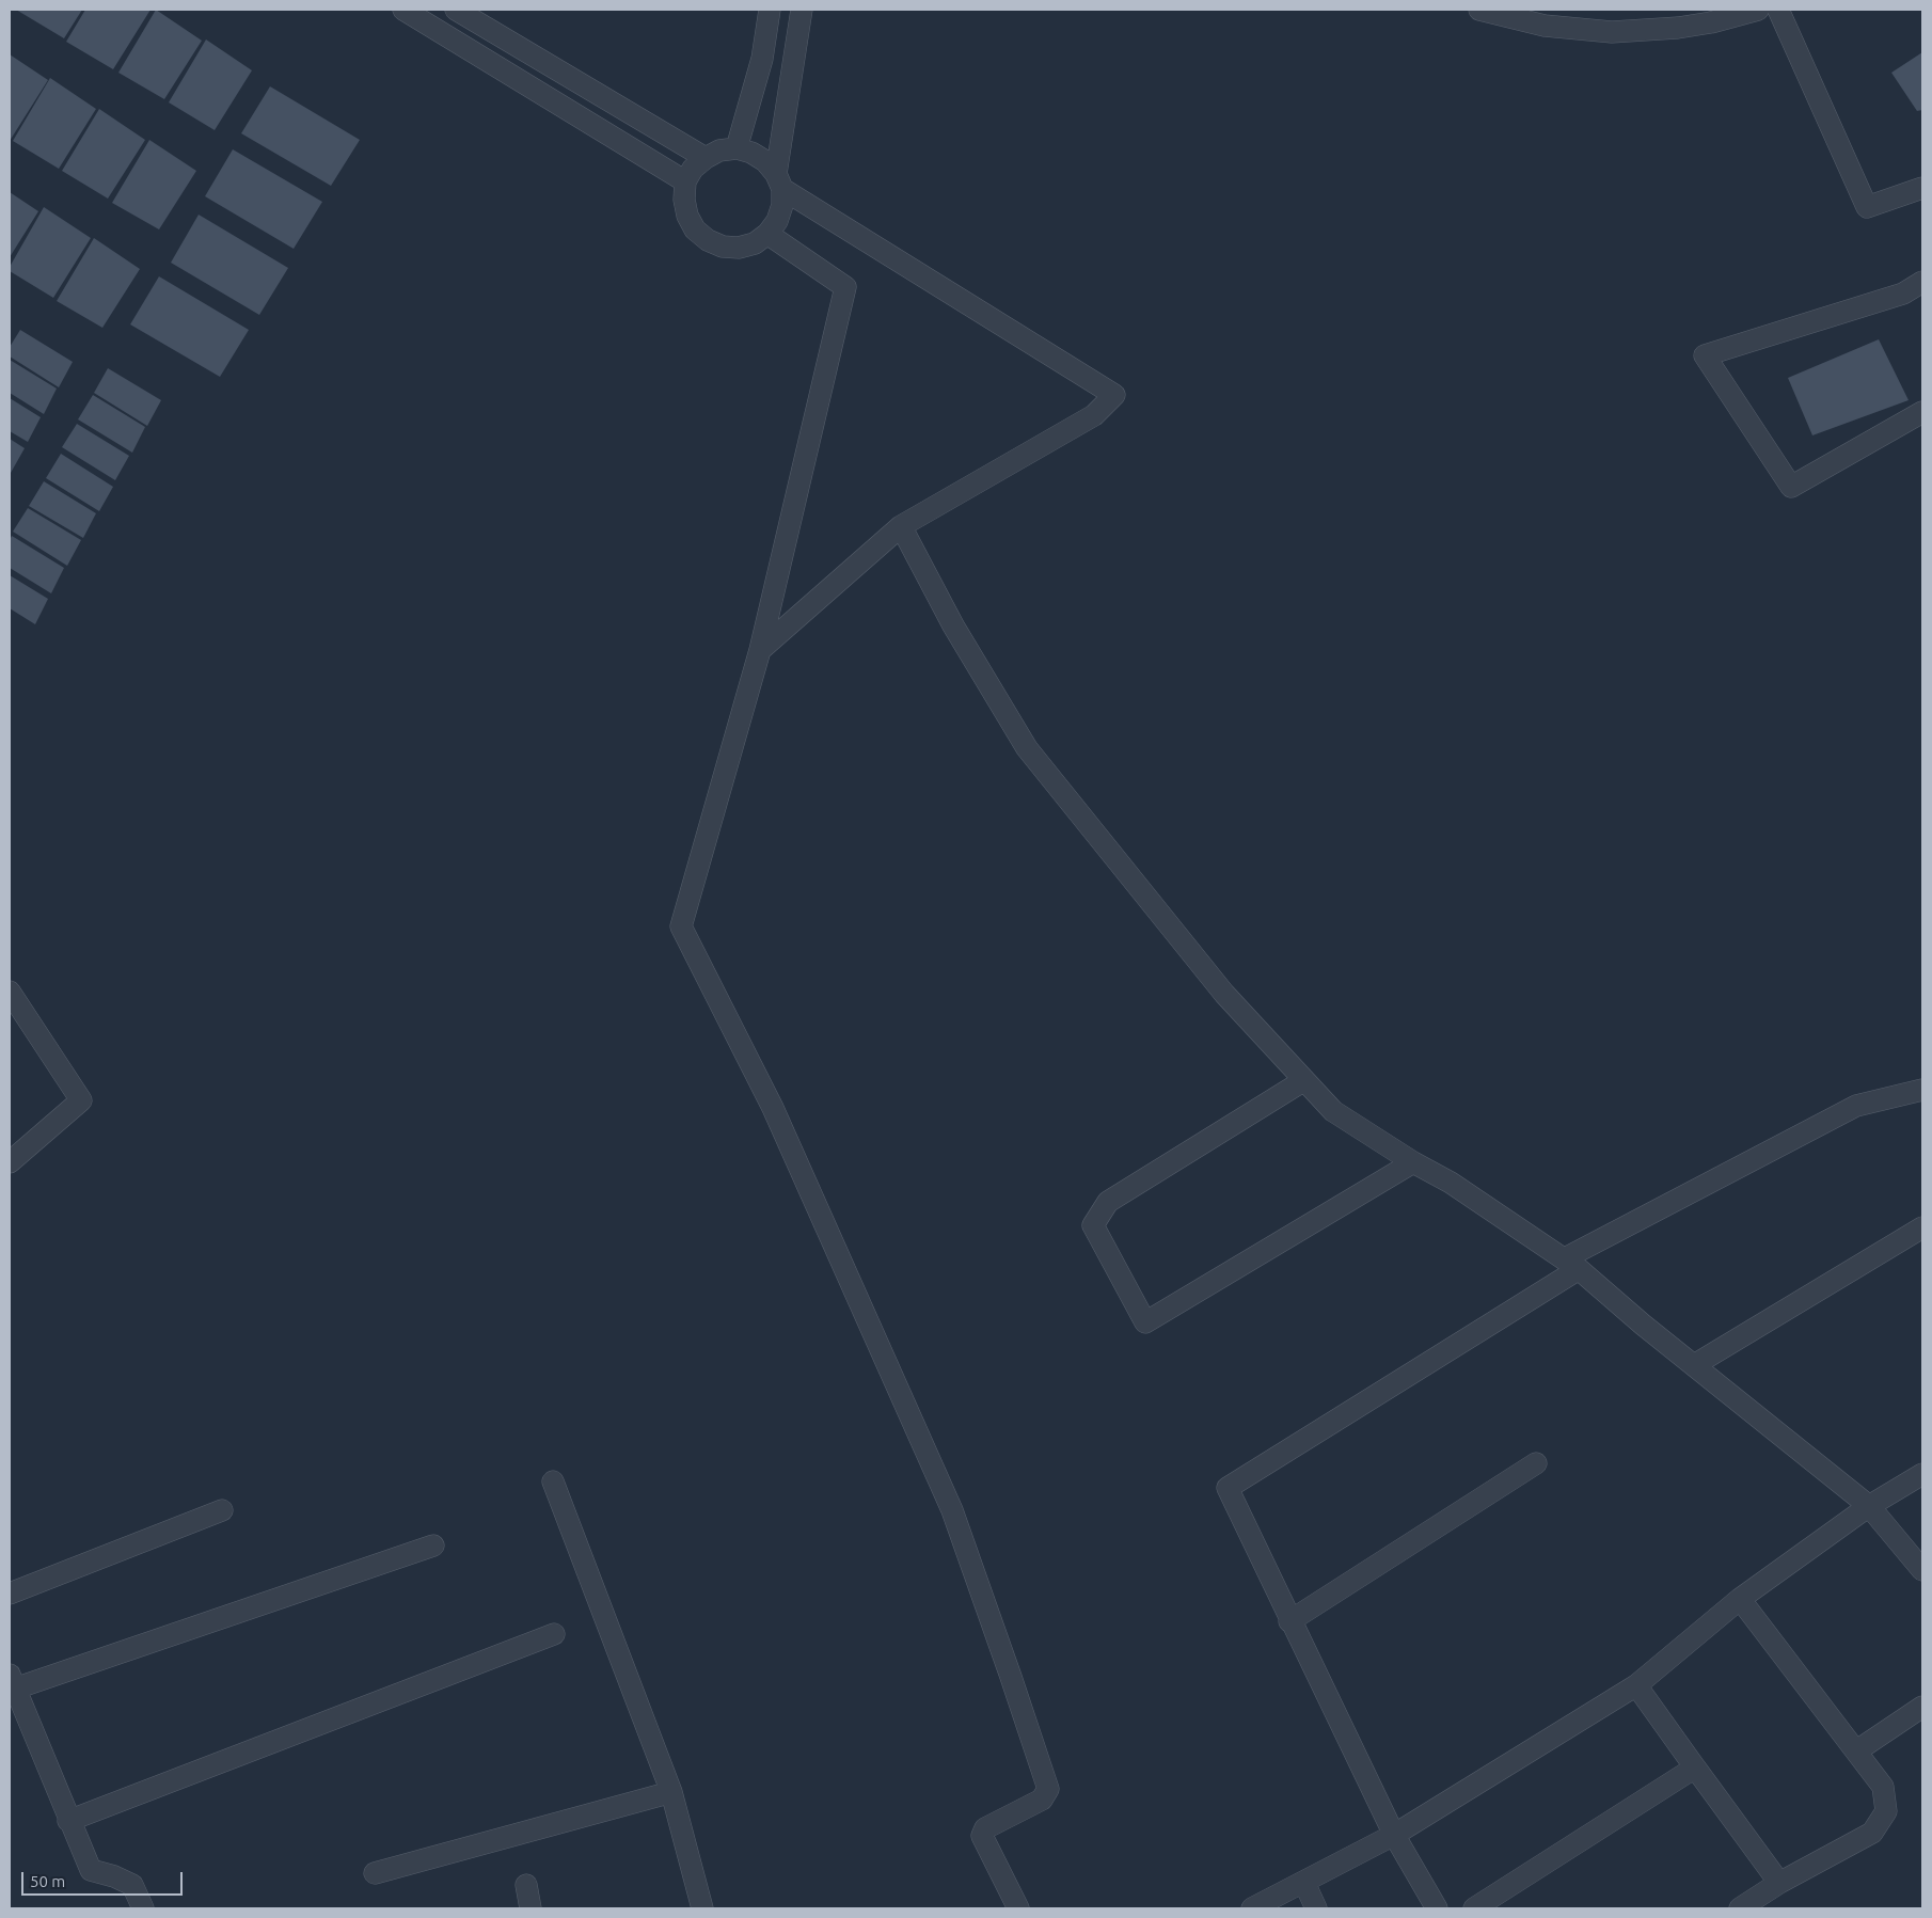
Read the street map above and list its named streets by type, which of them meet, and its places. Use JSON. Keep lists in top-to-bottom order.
{
  "scale_bar": "50 m"
}
